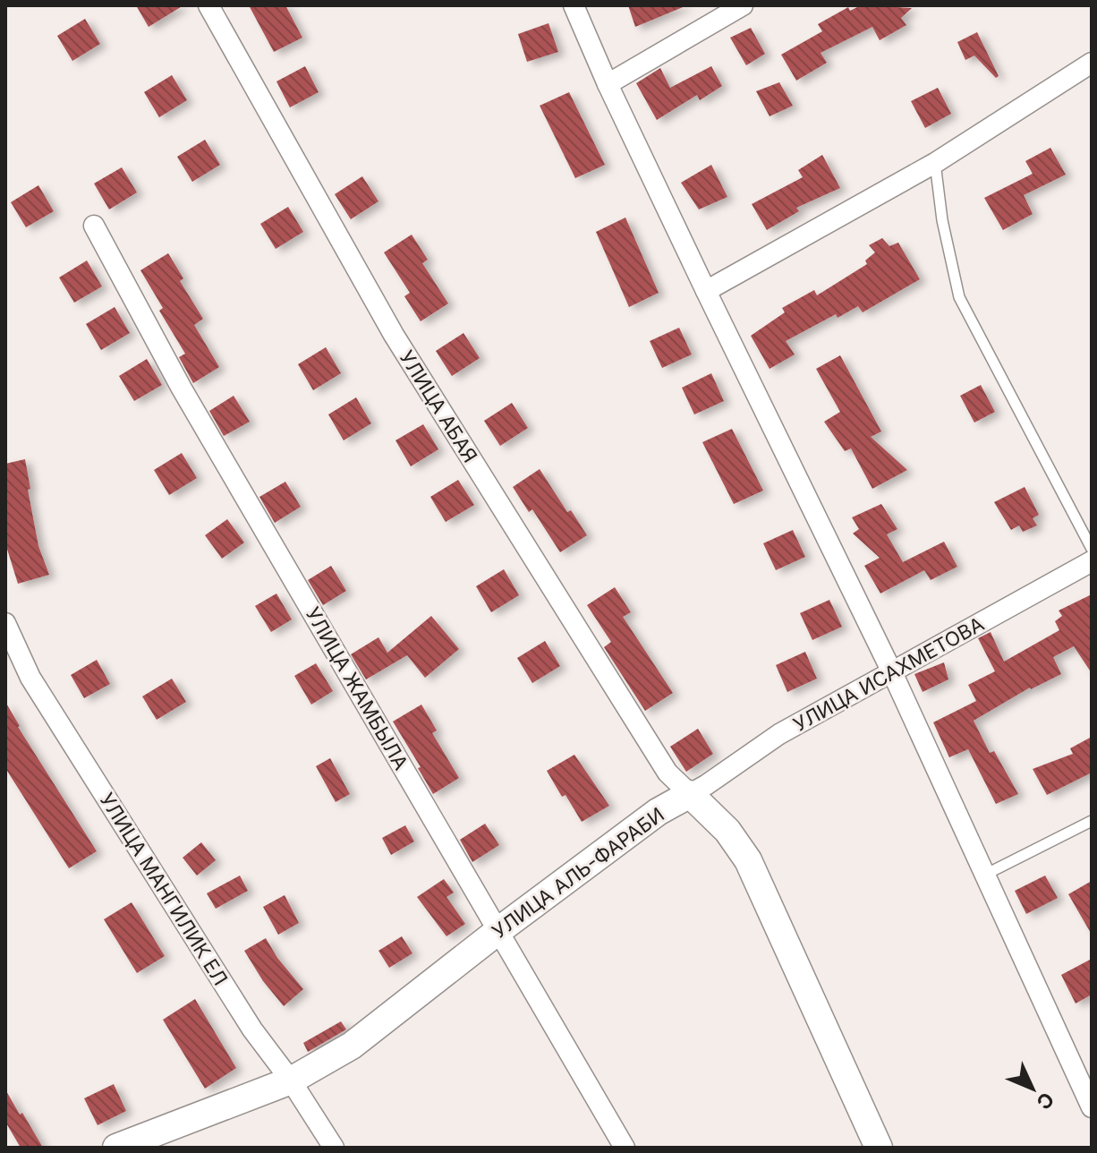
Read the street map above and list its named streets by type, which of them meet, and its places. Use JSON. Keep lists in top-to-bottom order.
{
  "streets": {
    "street": [
      "УЛИЦА АБАЯ",
      "УЛИЦА ИСАХМЕТОВА",
      "УЛИЦА ЖАМБЫЛА",
      "УЛИЦА АЛЬ-ФАРАБИ",
      "УЛИЦА МАНГИЛИК ЕЛ"
    ]
  },
  "crossings": [
    ["УЛИЦА АБАЯ", "УЛИЦА ИСАХМЕТОВА"],
    ["УЛИЦА АБАЯ", "УЛИЦА АЛЬ-ФАРАБИ"],
    ["УЛИЦА ИСАХМЕТОВА", "УЛИЦА АЛЬ-ФАРАБИ"],
    ["УЛИЦА ЖАМБЫЛА", "УЛИЦА АЛЬ-ФАРАБИ"],
    ["УЛИЦА АЛЬ-ФАРАБИ", "УЛИЦА МАНГИЛИК ЕЛ"]
  ],
  "north": "bottom right"
}
